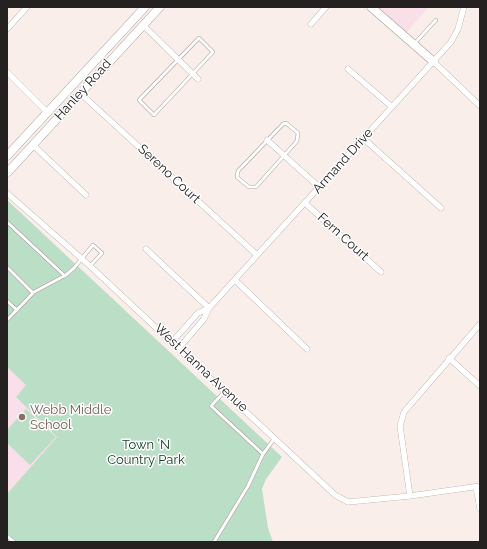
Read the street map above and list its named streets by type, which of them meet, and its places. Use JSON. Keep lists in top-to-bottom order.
{
  "streets": {
    "main road": ["Hanley Road"],
    "street": [
      "Armand Drive",
      "Sereno Court",
      "Fern Court",
      "West Hanna Avenue"
    ]
  },
  "crossings": [
    ["Hanley Road", "Sereno Court"],
    ["Armand Drive", "Sereno Court"],
    ["Armand Drive", "Fern Court"],
    ["Armand Drive", "West Hanna Avenue"]
  ],
  "parks": ["Town ’N Country Park"],
  "places": ["Webb Middle School"]
}
